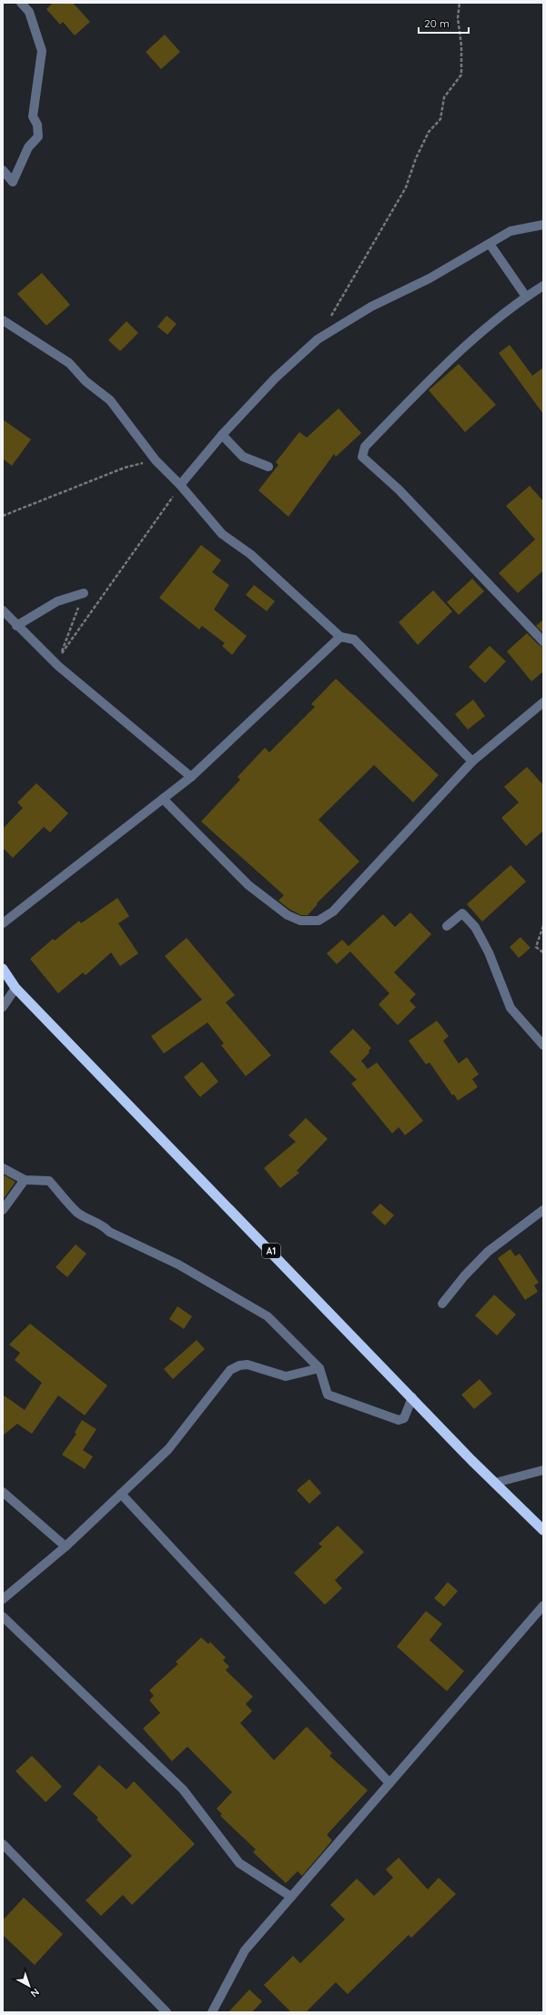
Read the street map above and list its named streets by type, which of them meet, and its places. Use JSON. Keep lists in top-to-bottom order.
{
  "streets": {
    "highway": ["A1"]
  },
  "scale_bar": "20 m",
  "north": "bottom right"
}
